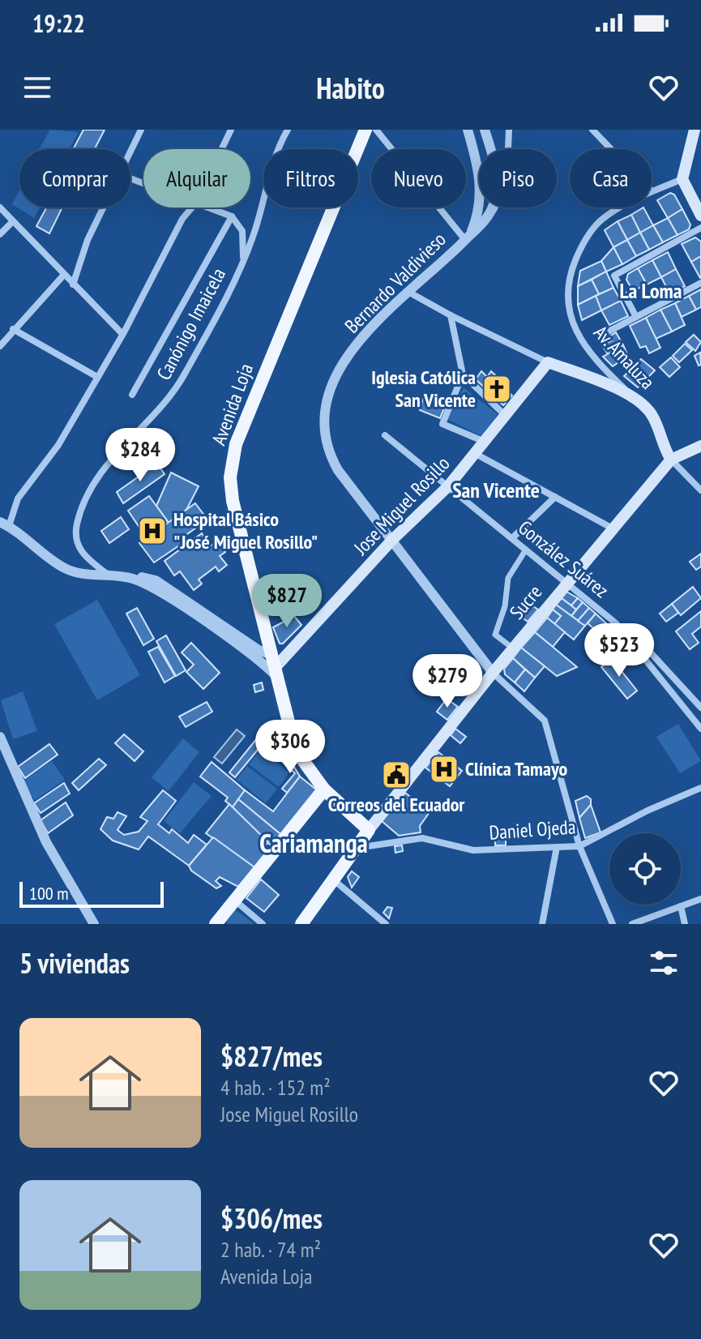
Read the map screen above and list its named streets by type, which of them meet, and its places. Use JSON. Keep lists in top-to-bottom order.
{
  "streets": {
    "main road": [
      "Av. Amaluza",
      "Avenida Loja",
      "Jose Miguel Rosillo",
      "Sucre"
    ],
    "street": [
      "Bernardo Valdivieso",
      "Canónigo Imaicela",
      "González Suárez",
      "Daniel Ojeda"
    ]
  },
  "crossings": [
    ["Bernardo Valdivieso", "Jose Miguel Rosillo"],
    ["Bernardo Valdivieso", "Sucre"],
    ["Bernardo Valdivieso", "Daniel Ojeda"],
    ["Av. Amaluza", "Sucre"],
    ["Avenida Loja", "Jose Miguel Rosillo"],
    ["Avenida Loja", "Sucre"],
    ["Jose Miguel Rosillo", "González Suárez"],
    ["González Suárez", "Sucre"],
    ["Sucre", "Daniel Ojeda"]
  ],
  "districts": ["La Loma", "San Vicente", "Cariamanga"],
  "places": {
    "church": ["Iglesia Católica San Vicente"],
    "hospital": ["Hospital Básico \"José Miguel Rosillo\"", "Clínica Tamayo"],
    "public building": ["Correos del Ecuador"]
  },
  "scale_bar": "100 m",
  "page": {
    "status": "19:22",
    "header": "Habito",
    "chip": [
      "Comprar",
      "Alquilar",
      "Filtros",
      "Nuevo",
      "Piso",
      "Casa"
    ],
    "price": [
      "$284",
      "$827",
      "$523",
      "$279",
      "$306"
    ],
    "scale": "100 m",
    "heading": "5 viviendas",
    "list": [
      {
        "name": "$827/mes",
        "note": "4 hab. · 152 m² · Jose Miguel Rosillo"
      },
      {
        "name": "$306/mes",
        "note": "2 hab. · 74 m² · Avenida Loja"
      }
    ]
  }
}
